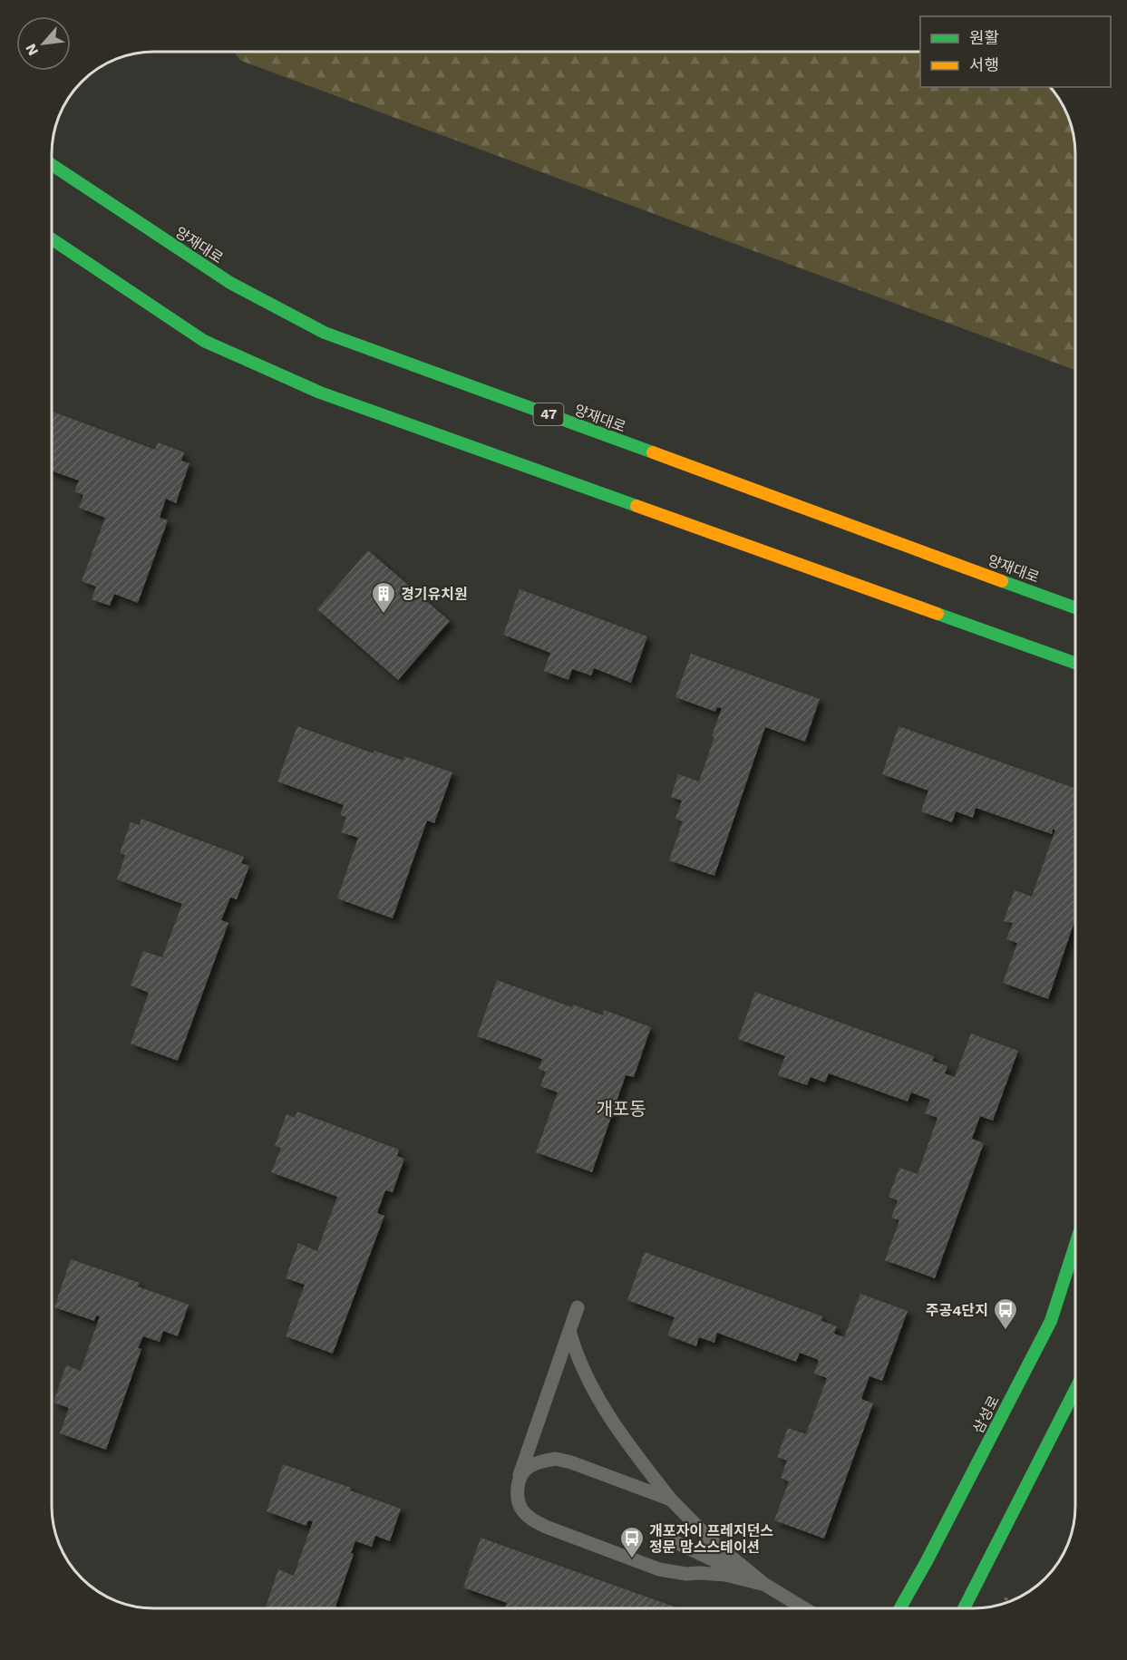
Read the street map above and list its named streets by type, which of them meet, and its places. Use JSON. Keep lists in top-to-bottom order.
{
  "streets": {
    "main road": ["양재대로", "47", "삼성로"]
  },
  "districts": ["개포동"],
  "places": {
    "building": ["경기유치원"],
    "bus stop": ["주공4단지", "개포자이 프레지던스 정문 맘스스테이션"]
  },
  "legend": ["원활", "서행"],
  "north": "bottom left"
}
